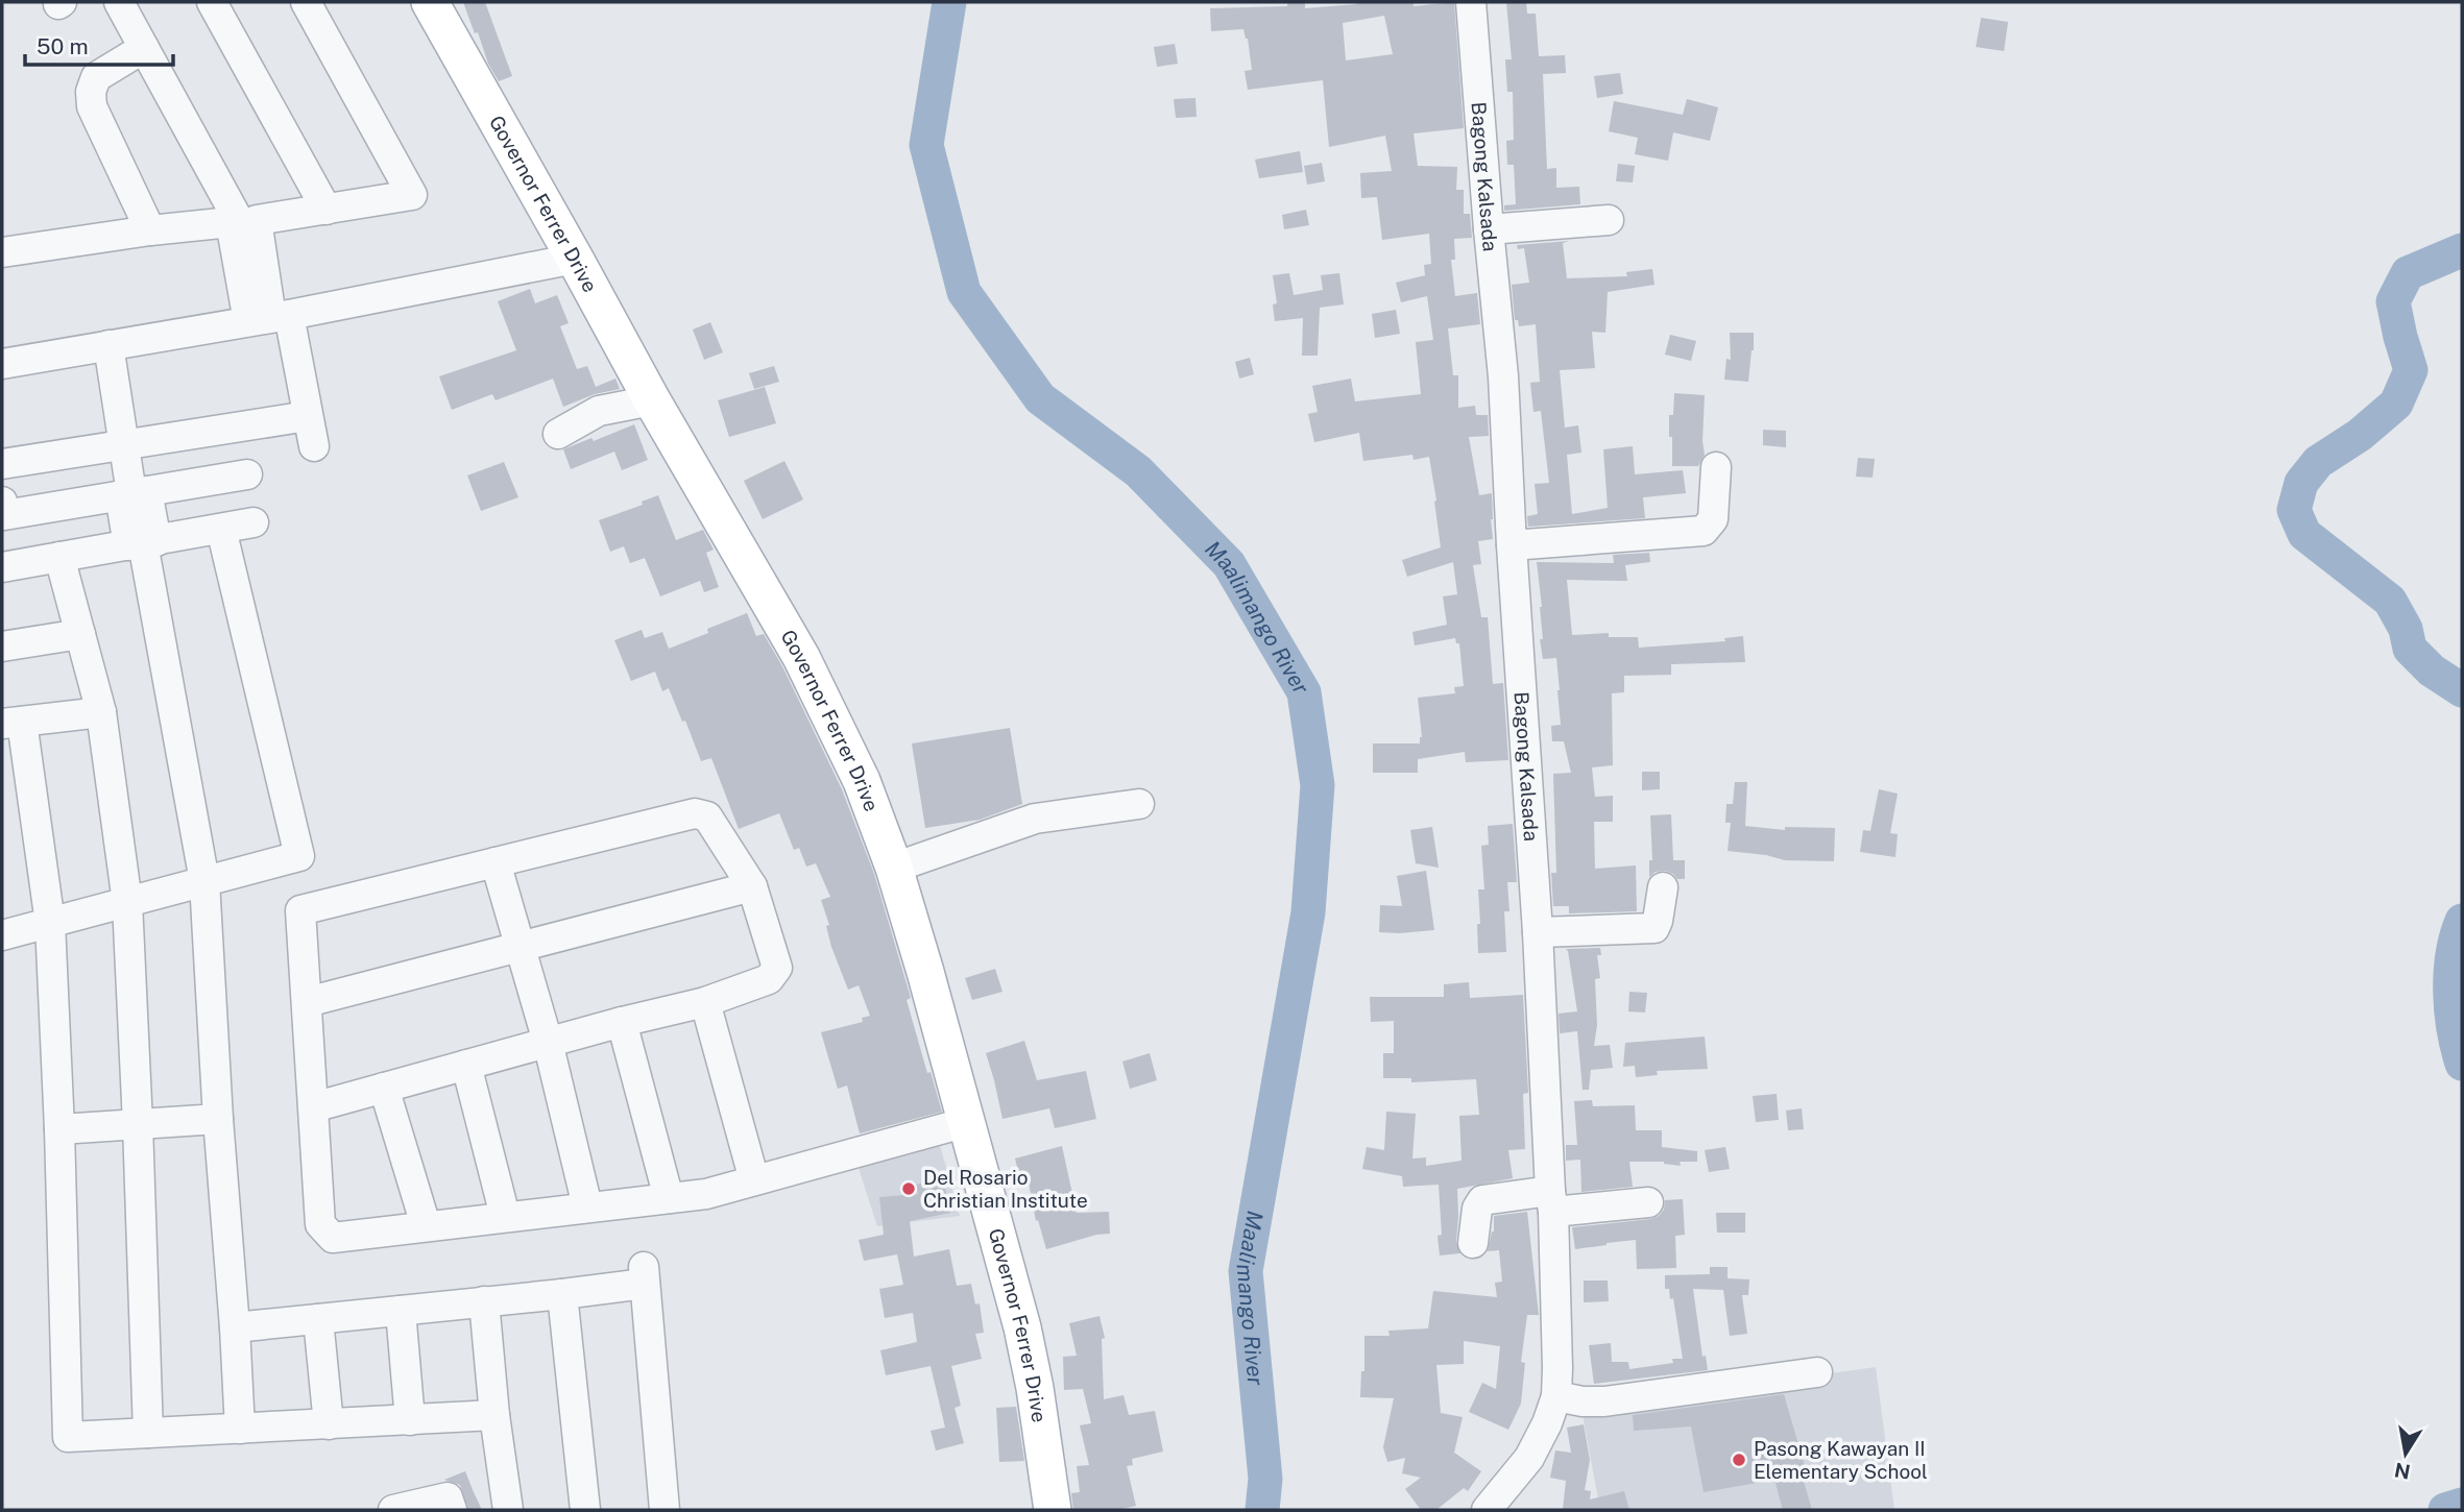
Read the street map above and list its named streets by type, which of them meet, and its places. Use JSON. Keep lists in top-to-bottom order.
{
  "streets": {
    "main road": ["Governor Ferrer Drive"],
    "street": ["Bagong Kalsada"]
  },
  "water": ["Maalimango River"],
  "places": ["Del Rosario Christian Institute", "Pasong Kawayan II Elementary School"],
  "scale_bar": "50 m",
  "north": "bottom"
}
